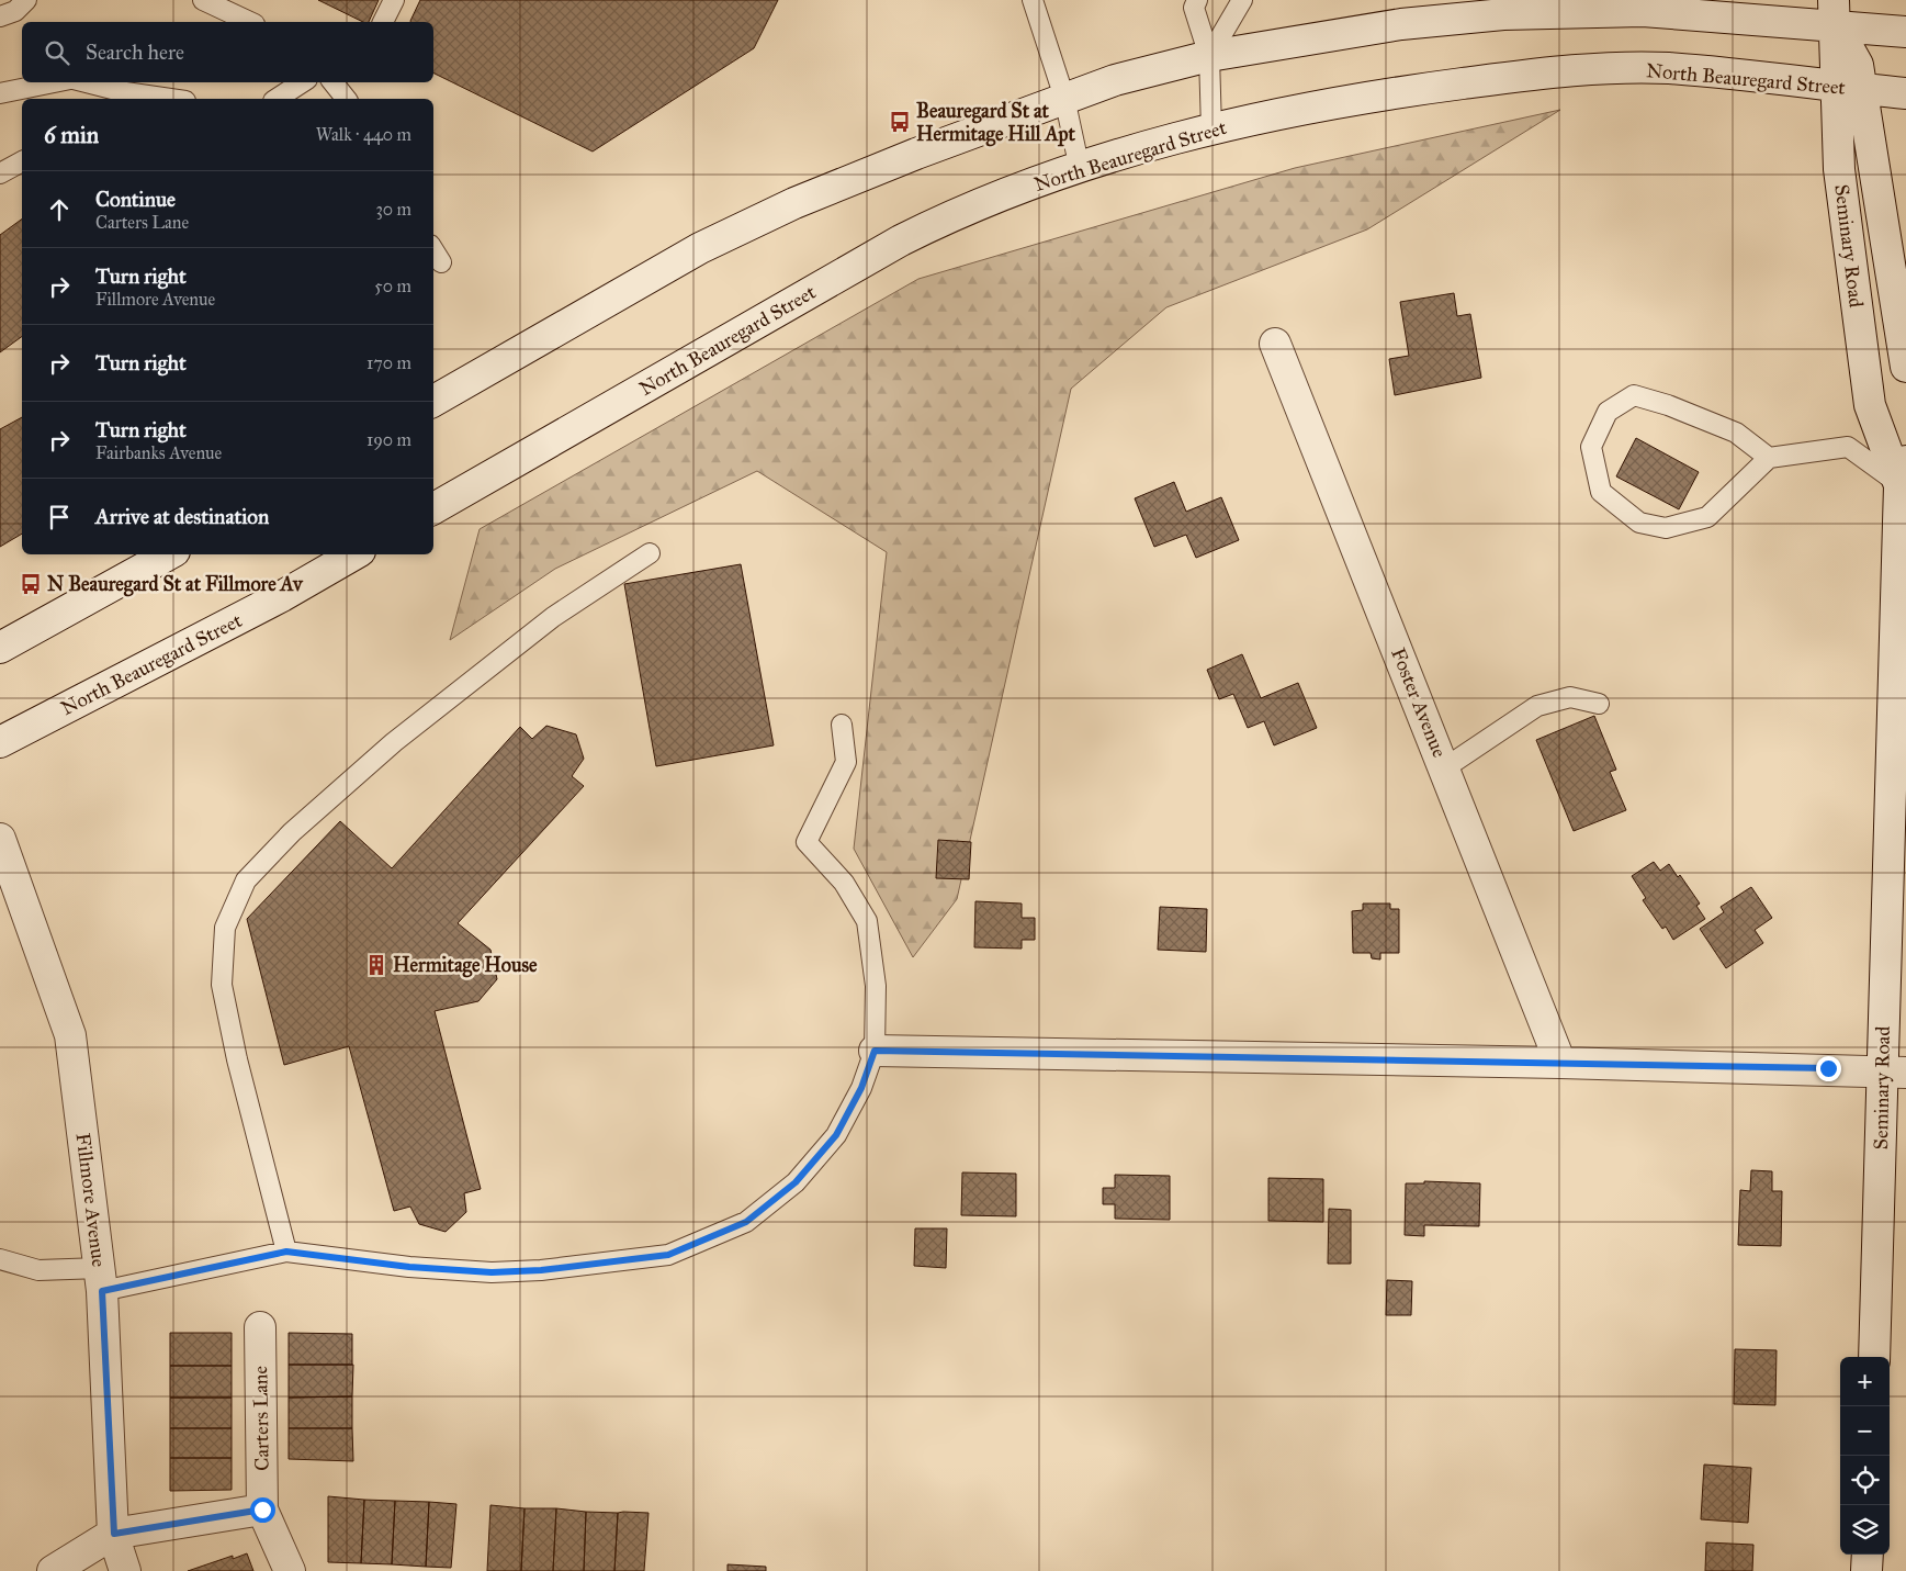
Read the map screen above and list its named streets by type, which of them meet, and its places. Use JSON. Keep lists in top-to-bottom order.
{
  "streets": {
    "main road": [
      "North Beauregard Street",
      "Seminary Road",
      "Foster Avenue",
      "Fillmore Avenue",
      "Carters Lane"
    ]
  },
  "crossings": [
    ["North Beauregard Street", "Seminary Road"]
  ],
  "places": {
    "bus stop": ["Beauregard St at Hermitage Hill Apt", "N Beauregard St at Fillmore Av"],
    "building": ["Hermitage House"]
  },
  "page": {
    "search": "Search here",
    "heading": ["6 min", "Walk · 440 m"],
    "list": [
      ["Continue", "Carters Lane", "30 m"],
      ["Turn right", "Fillmore Avenue", "50 m"],
      ["Turn right", "170 m"],
      ["Turn right", "Fairbanks Avenue", "190 m"],
      "Arrive at destination"
    ],
    "map_buttons": ["+", "−"]
  }
}
